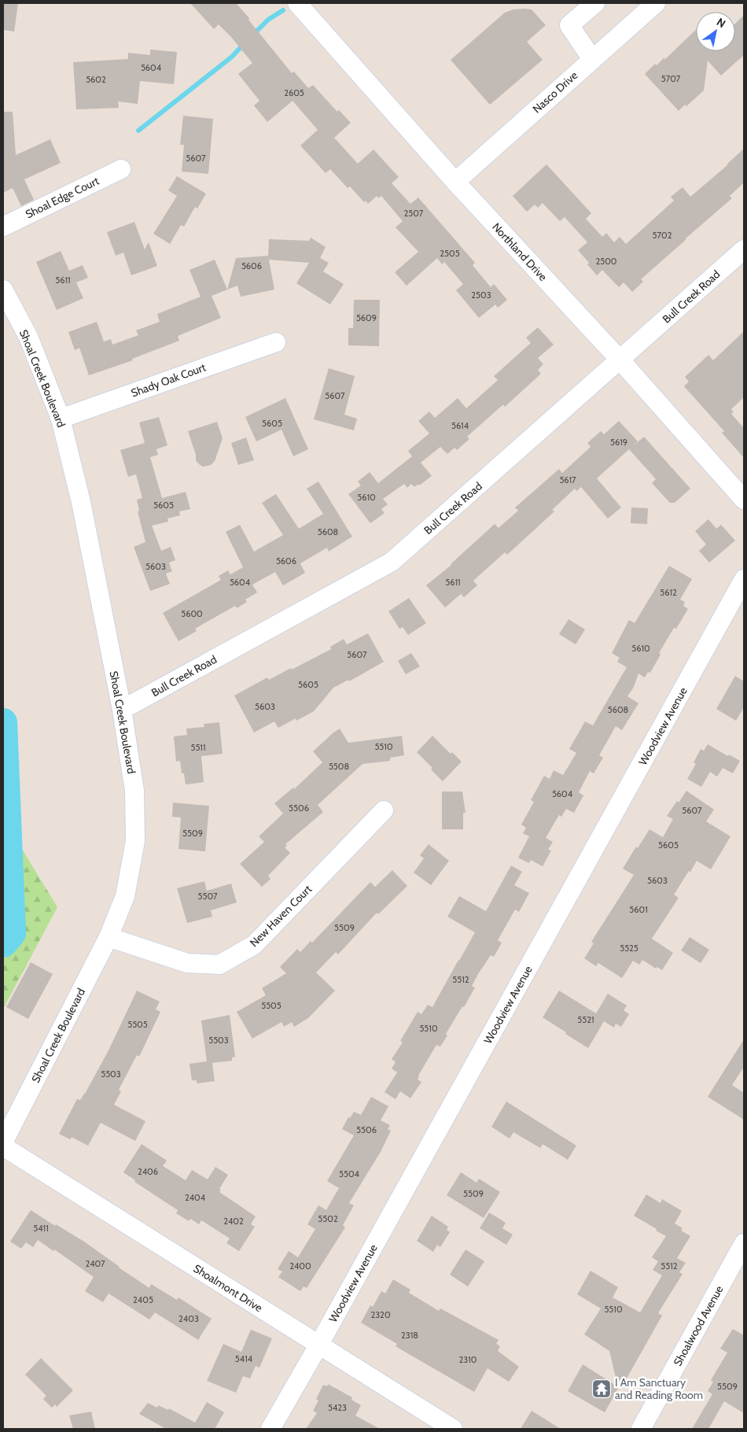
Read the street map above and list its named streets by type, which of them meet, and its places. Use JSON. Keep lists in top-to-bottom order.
{
  "streets": {
    "street": [
      "Nasco Drive",
      "Shoal Edge Court",
      "Northland Drive",
      "Bull Creek Road",
      "Shoal Creek Boulevard",
      "Shady Oak Court",
      "Woodview Avenue",
      "New Haven Court",
      "Shoalmont Drive",
      "Shoalwood Avenue"
    ]
  },
  "crossings": [
    ["Nasco Drive", "Northland Drive"],
    ["Northland Drive", "Bull Creek Road"],
    ["Bull Creek Road", "Shoal Creek Boulevard"],
    ["Shoal Creek Boulevard", "Shady Oak Court"],
    ["Shoal Creek Boulevard", "New Haven Court"],
    ["Woodview Avenue", "Shoalmont Drive"]
  ],
  "places": {
    "temple": ["I Am Sanctuary and Reading Room"]
  },
  "house_numbers": [
    "5604",
    "5707",
    "5602",
    "2605",
    "5607",
    "2507",
    "5702",
    "2505",
    "2500",
    "5606",
    "5611",
    "2503",
    "5609",
    "5607",
    "5605",
    "5614",
    "5619",
    "5617",
    "5610",
    "5605",
    "5608",
    "5606",
    "5603",
    "5604",
    "5611",
    "5612",
    "5600",
    "5610",
    "5607",
    "5605",
    "5603",
    "5608",
    "5510",
    "5511",
    "5508",
    "5604",
    "5506",
    "5607",
    "5509",
    "5605",
    "5603",
    "5507",
    "5601",
    "5509",
    "5525",
    "5512",
    "5505",
    "5521",
    "5505",
    "5510",
    "5503",
    "5503",
    "5506",
    "2406",
    "5504",
    "5509",
    "2404",
    "5502",
    "2402",
    "5411",
    "2407",
    "2400",
    "5512",
    "2405",
    "5510",
    "2320",
    "2403",
    "2318",
    "5414",
    "2310",
    "5509",
    "5423"
  ],
  "north": "top right"
}
